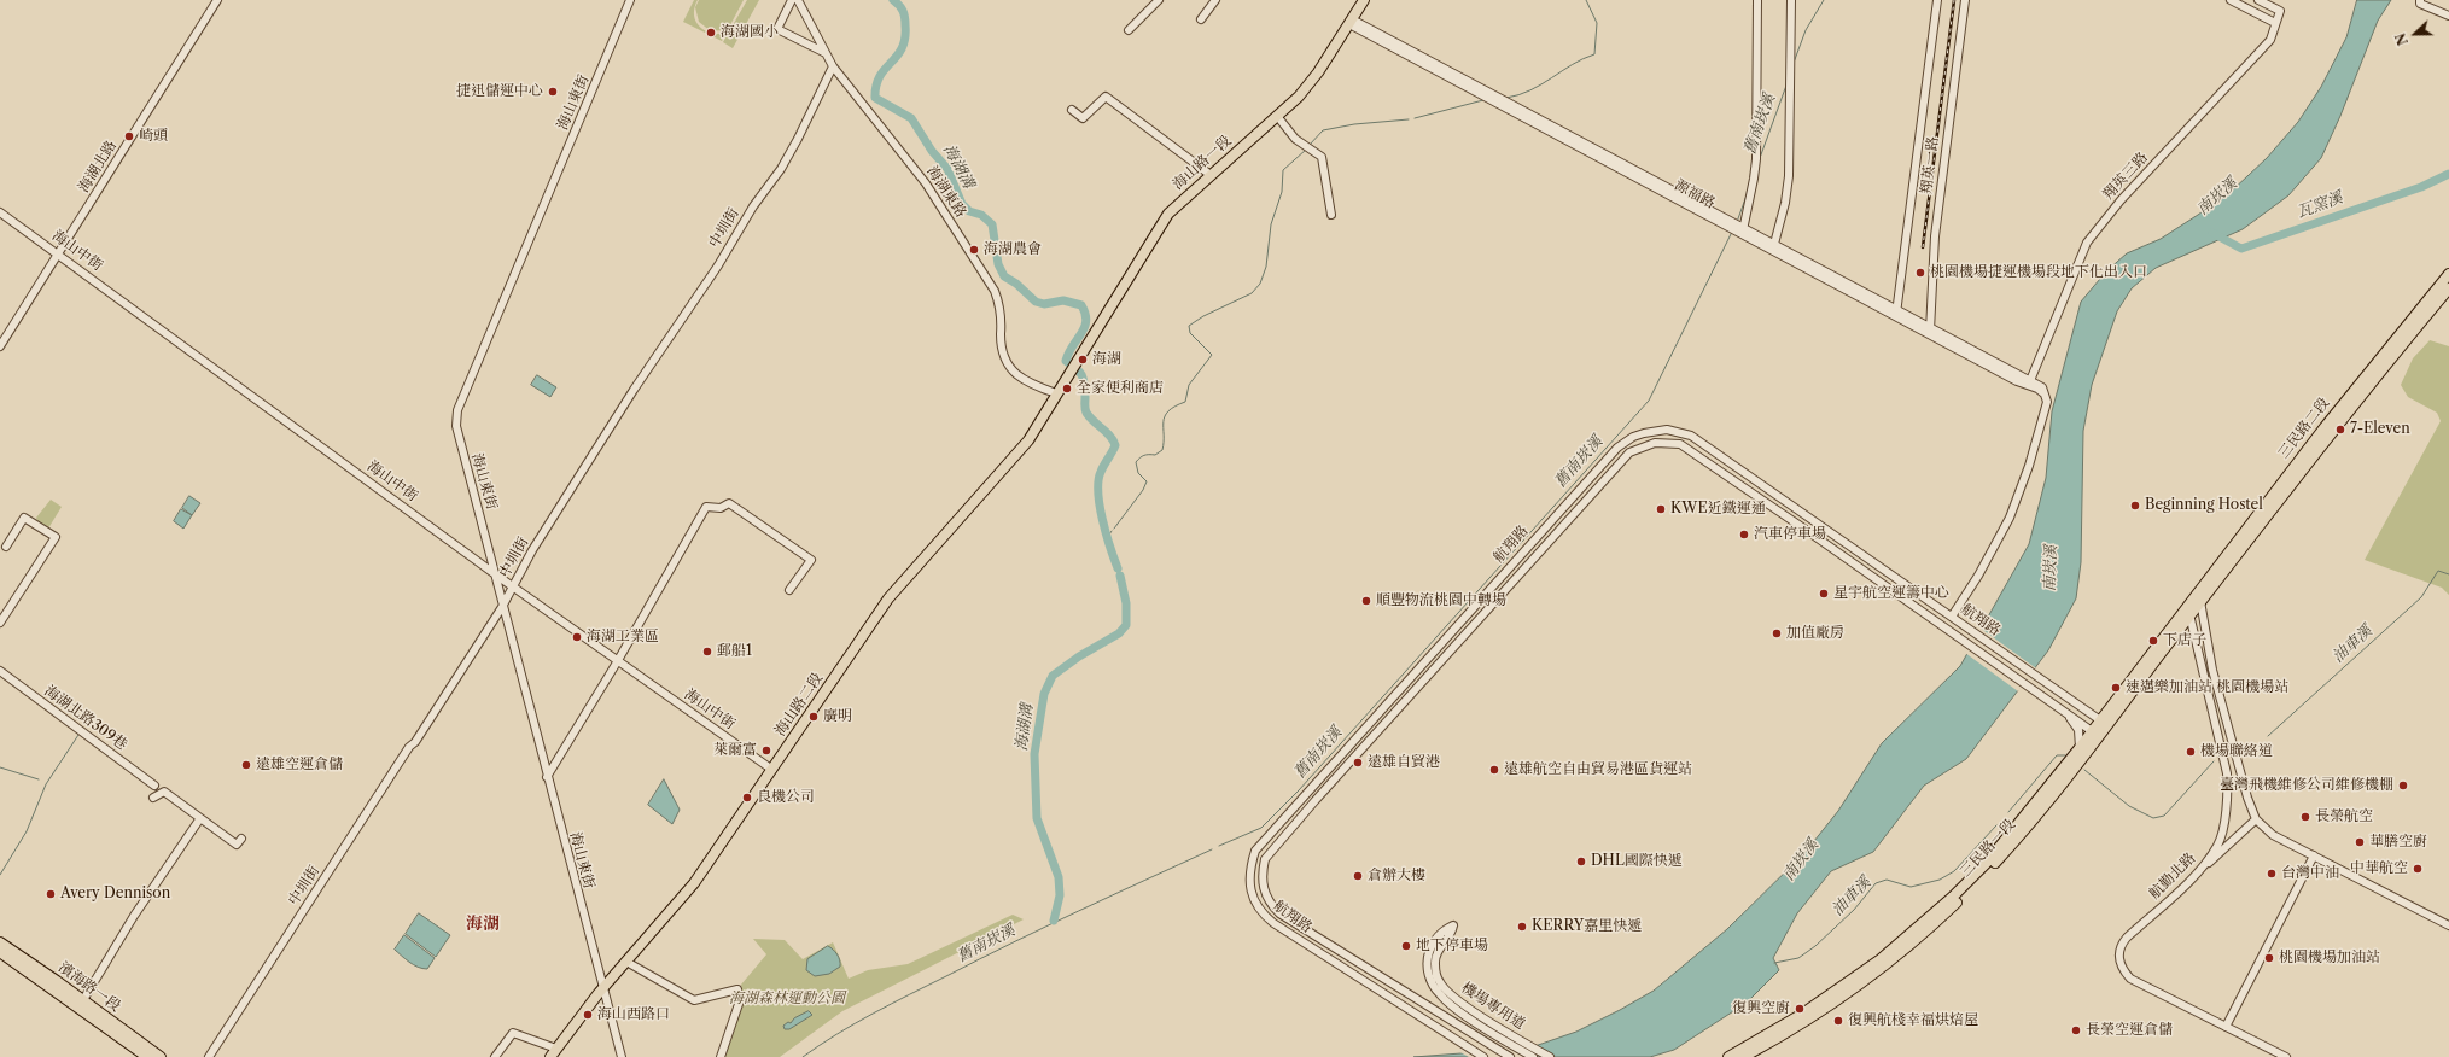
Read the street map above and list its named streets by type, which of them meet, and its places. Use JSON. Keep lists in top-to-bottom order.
{
  "streets": {
    "main road": [
      "海山路一段",
      "三民路二段",
      "海山路二段",
      "三民路一段",
      "濱海路一段"
    ],
    "street": [
      "海山東街",
      "翔英一路",
      "海湖北路",
      "翔英三路",
      "海湖東路",
      "源福路",
      "中圳街",
      "海山中街",
      "航翔路",
      "海湖北路309巷",
      "航勤北路",
      "機場專用道"
    ]
  },
  "crossings": [
    ["海山東街", "中圳街"],
    ["海山東街", "海山中街"],
    ["海山東街", "海山路二段"],
    ["海山路一段", "源福路"],
    ["海山路一段", "海山路二段"],
    ["翔英一路", "源福路"],
    ["海湖北路", "海山中街"],
    ["翔英三路", "源福路"],
    ["海湖東路", "中圳街"],
    ["海湖東路", "海山路二段"],
    ["中圳街", "海山中街"],
    ["海山中街", "海山路二段"],
    ["三民路二段", "三民路一段"],
    ["三民路二段", "航勤北路"],
    ["航翔路", "三民路一段"],
    ["三民路一段", "航勤北路"]
  ],
  "districts": ["海湖"],
  "water": [
    "舊南崁溪",
    "海湖溝",
    "南崁溪",
    "瓦窯溪",
    "油車溪"
  ],
  "parks": ["海湖森林運動公園"],
  "places": [
    "海湖國小",
    "捷迅儲運中心",
    "崎頭",
    "海湖農會",
    "桃園機場捷運機場段地下化出入口",
    "海湖",
    "全家便利商店",
    "7-Eleven",
    "Beginning Hostel",
    "KWE近鐵運通",
    "汽車停車場",
    "星宇航空運籌中心",
    "順豐物流桃園中轉場",
    "加值廠房",
    "海湖工業區",
    "下店子",
    "郵船1",
    "速邁樂加油站 桃園機場站",
    "廣明",
    "萊爾富",
    "機場聯絡道",
    "遠雄自貿港",
    "遠雄空運倉儲",
    "遠雄航空自由貿易港區貨運站",
    "臺灣飛機維修公司維修機棚",
    "良機公司",
    "長榮航空",
    "華膳空廚",
    "DHL國際快遞",
    "中華航空",
    "台灣中油",
    "倉辦大樓",
    "Avery Dennison",
    "KERRY嘉里快遞",
    "地下停車場",
    "桃園機場加油站",
    "復興空廚",
    "海山西路口",
    "復興航棧幸福烘焙屋",
    "長榮空運倉儲"
  ],
  "north": "left"
}
